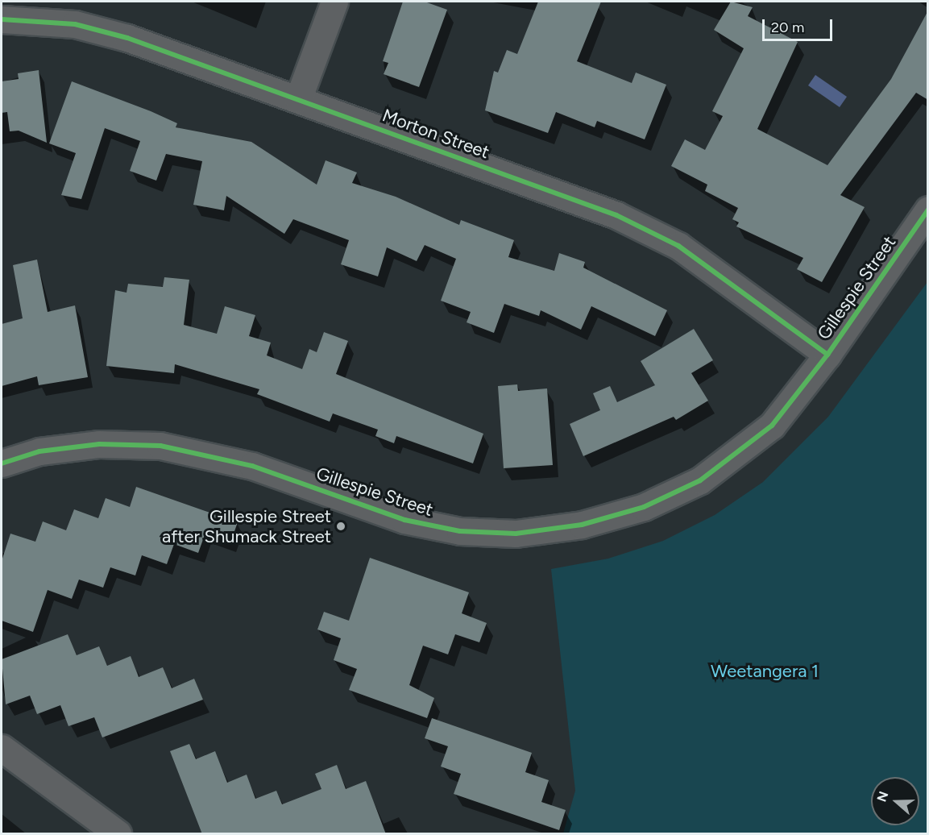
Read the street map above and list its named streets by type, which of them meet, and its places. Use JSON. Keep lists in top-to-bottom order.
{
  "streets": {
    "street": ["Morton Street", "Gillespie Street"]
  },
  "crossings": [
    ["Morton Street", "Gillespie Street"]
  ],
  "parks": ["Weetangera 1"],
  "places": ["Gillespie Street after Shumack Street"],
  "scale_bar": "20 m",
  "north": "left"
}
